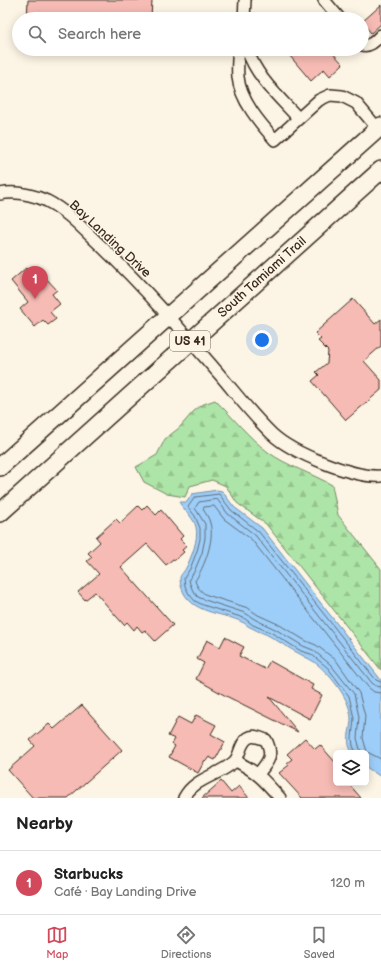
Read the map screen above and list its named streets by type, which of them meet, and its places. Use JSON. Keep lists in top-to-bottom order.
{
  "streets": {
    "main road": ["South Tamiami Trail", "US 41"],
    "street": ["Bay Landing Drive"]
  },
  "crossings": [
    ["Bay Landing Drive", "South Tamiami Trail"],
    ["Bay Landing Drive", "US 41"]
  ],
  "page": {
    "search": "Search here",
    "pins": "1",
    "heading": "Nearby",
    "list": [
      {
        "mark": "1",
        "name": "Starbucks",
        "note": "Café · Bay Landing Drive",
        "value": "120 m"
      }
    ],
    "nav": ["Map", "Directions", "Saved"]
  }
}
